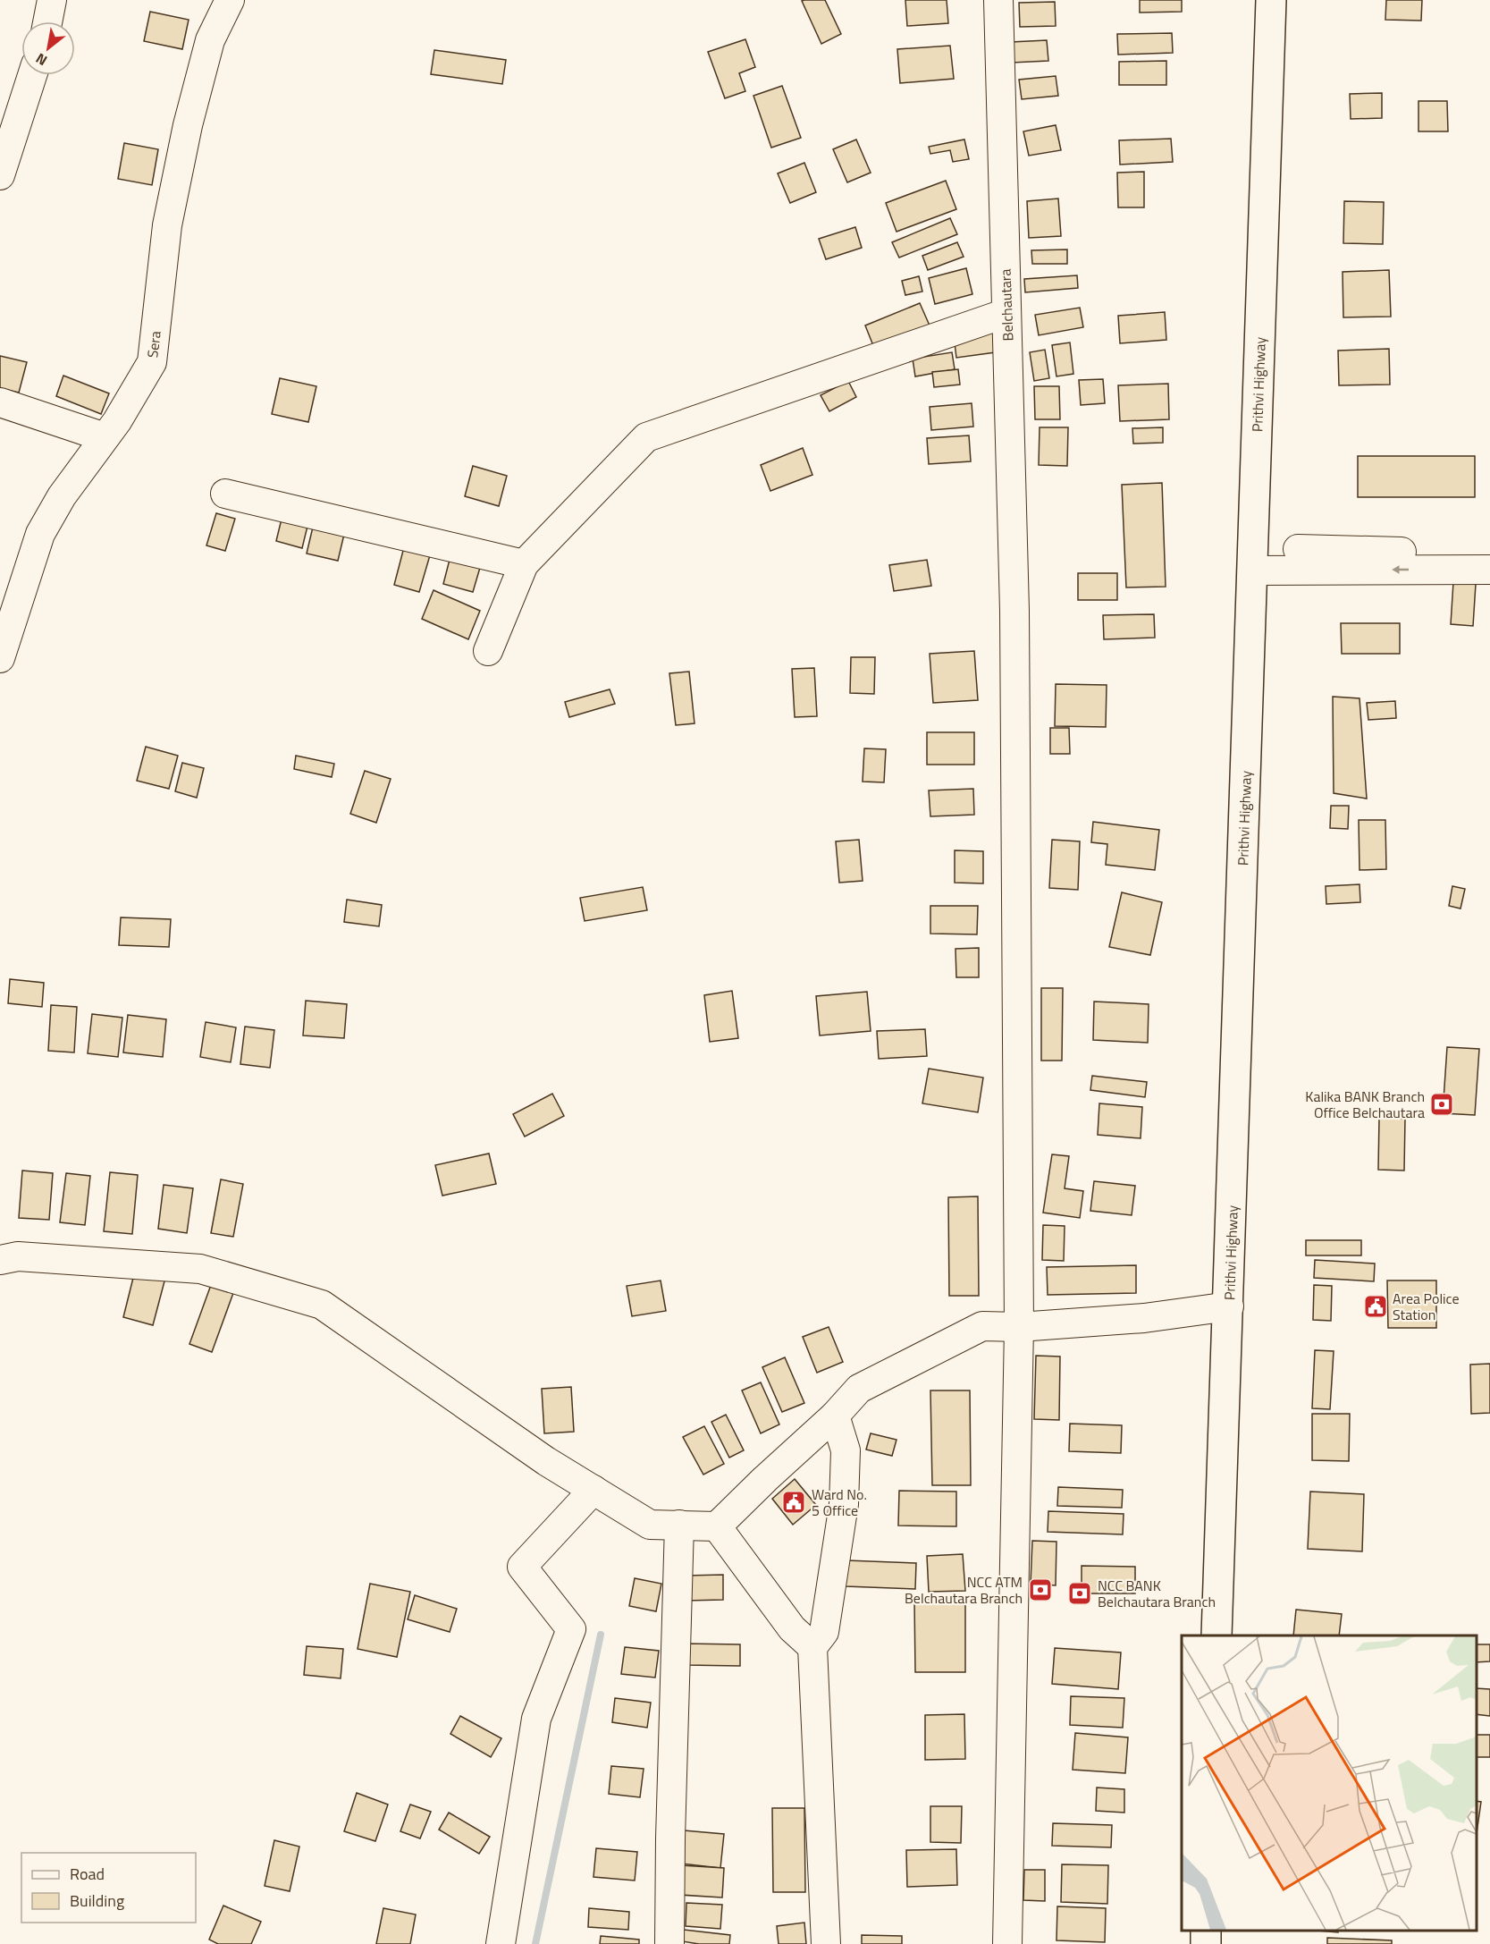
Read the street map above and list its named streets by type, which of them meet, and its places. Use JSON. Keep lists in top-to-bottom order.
{
  "streets": {
    "highway": ["Prithvi Highway"],
    "street": ["Belchautara", "Sera"]
  },
  "places": {
    "bank": ["Kalika BANK Branch Office Belchautara", "NCC ATM Belchautara Branch", "NCC BANK Belchautara Branch"],
    "public building": ["Area Police Station", "Ward No. 5 Office"]
  },
  "legend": ["Road", "Building"],
  "north": "bottom left"
}
